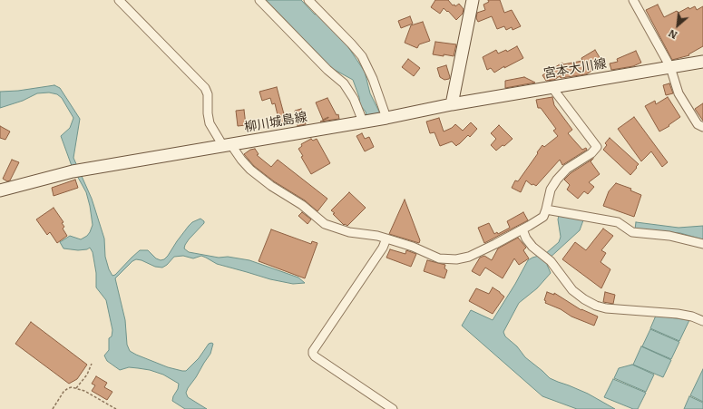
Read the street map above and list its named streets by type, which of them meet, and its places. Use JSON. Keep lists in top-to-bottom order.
{
  "streets": {
    "main road": ["宮本大川線", "柳川城島線"]
  },
  "crossings": [
    ["宮本大川線", "柳川城島線"]
  ],
  "north": "bottom left"
}
